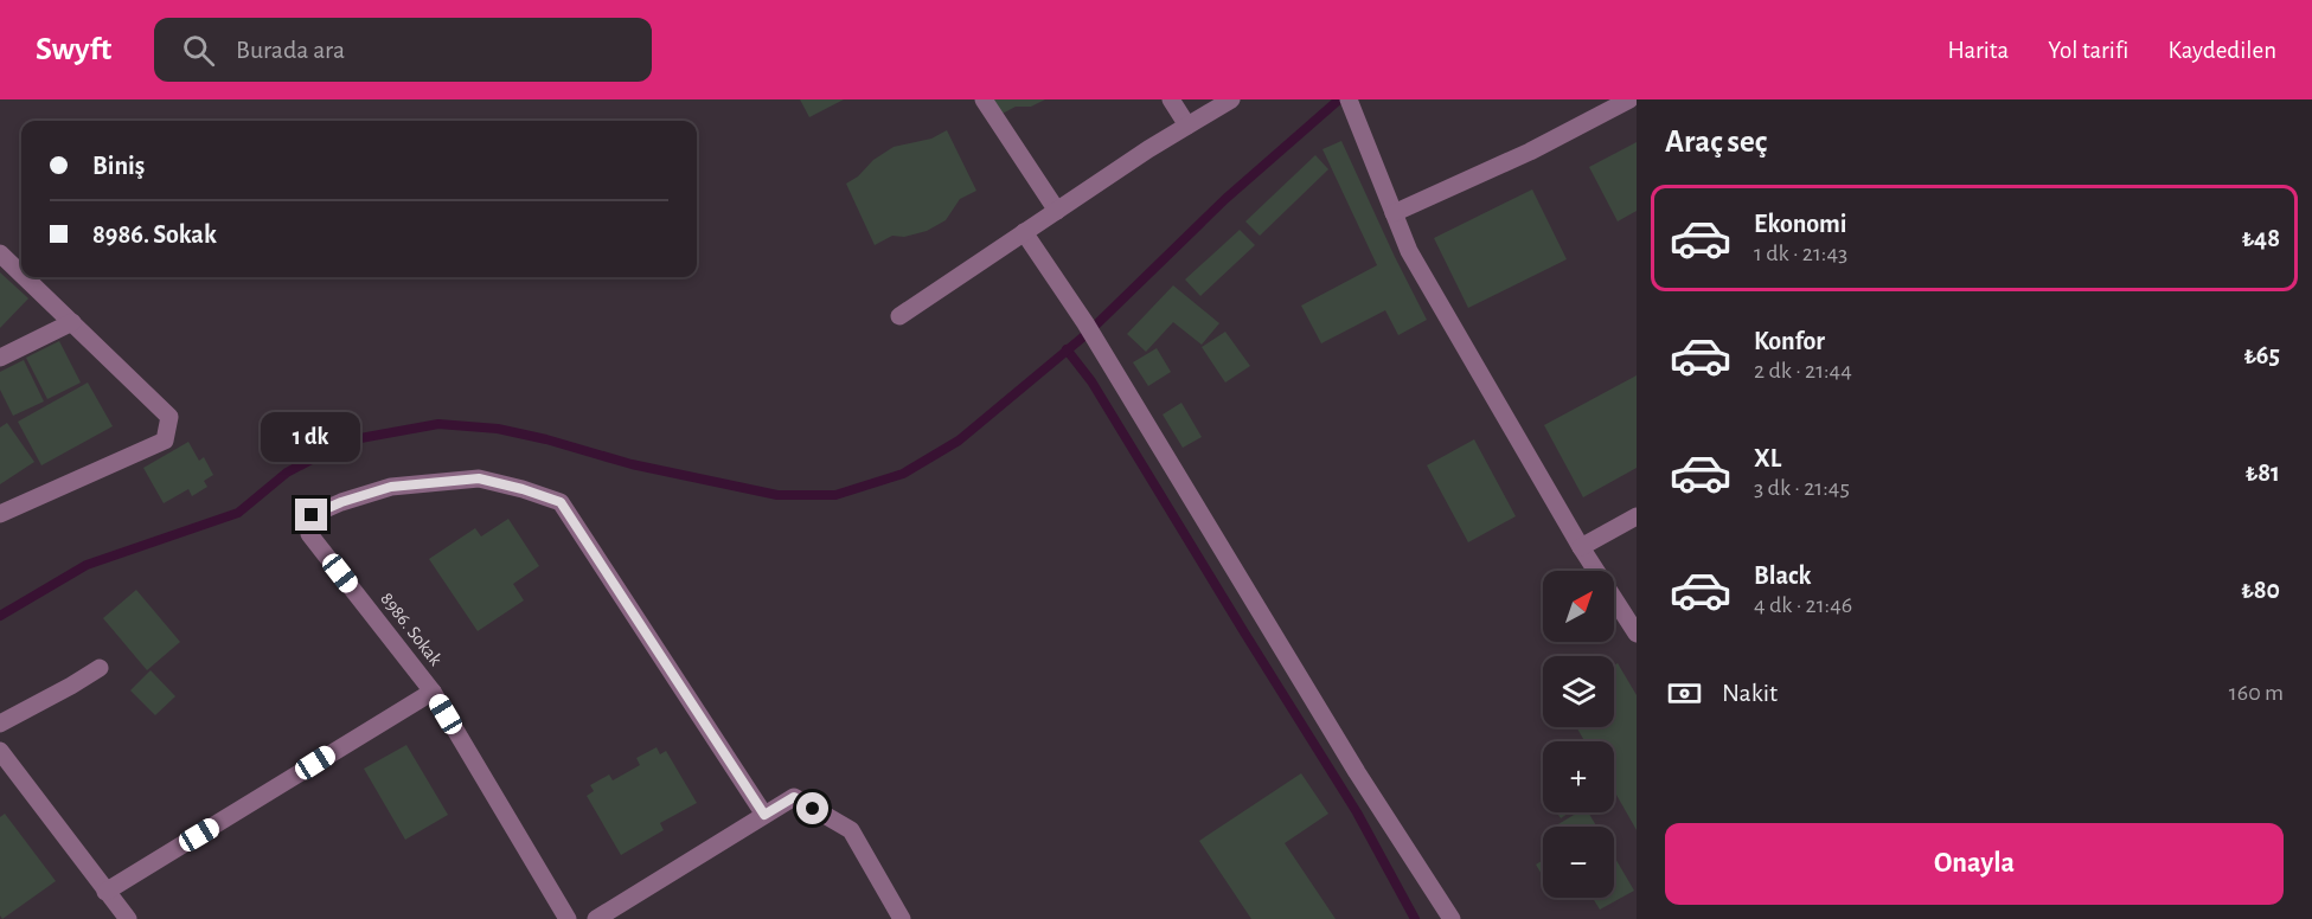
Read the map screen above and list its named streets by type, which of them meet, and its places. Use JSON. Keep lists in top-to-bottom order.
{
  "streets": {
    "street": ["8986. Sokak"]
  },
  "north": "top right",
  "page": {
    "header": "Swyft",
    "search": "Burada ara",
    "nav": ["Harita", "Yol tarifi", "Kaydedilen"],
    "heading": "Araç seç",
    "banner": ["Biniş", "8986. Sokak"],
    "list": [
      {
        "name": "Ekonomi",
        "note": "1 dk · 21:43",
        "value": "₺48"
      },
      {
        "name": "Konfor",
        "note": "2 dk · 21:44",
        "value": "₺65"
      },
      {
        "name": "XL",
        "note": "3 dk · 21:45",
        "value": "₺81"
      },
      {
        "name": "Black",
        "note": "4 dk · 21:46",
        "value": "₺80"
      }
    ],
    "bubble": "1 dk",
    "map_buttons": ["+", "−"],
    "pay": ["Nakit", "160 m"],
    "buttons": "Onayla"
  }
}
